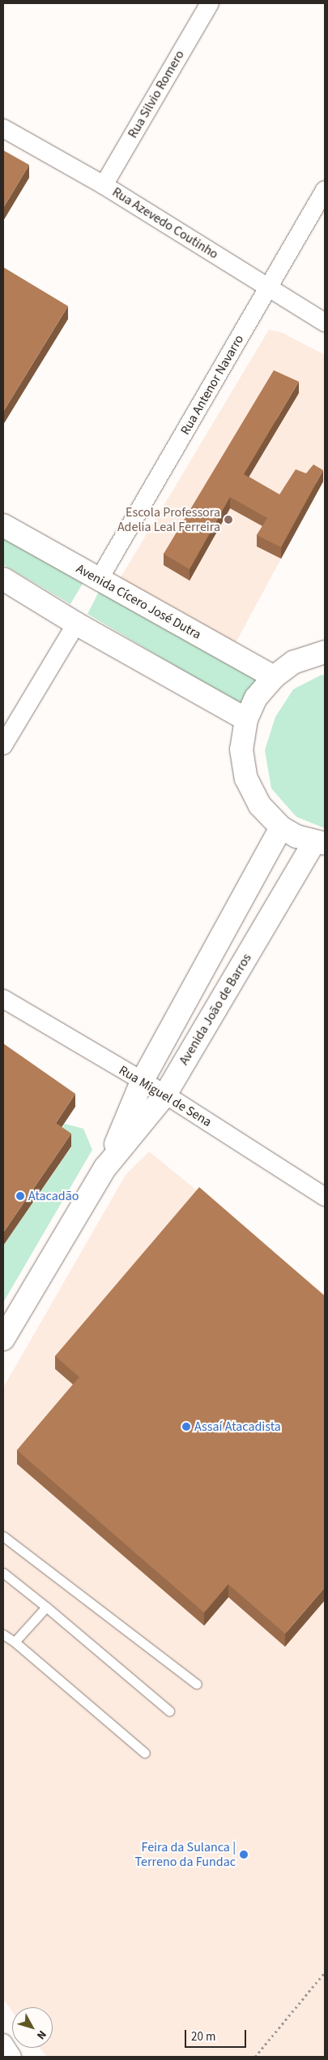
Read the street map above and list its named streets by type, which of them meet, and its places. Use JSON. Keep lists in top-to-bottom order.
{
  "streets": {
    "street": [
      "Rua Silvio Romero",
      "Rua Azevedo Coutinho",
      "Rua Antenor Navarro",
      "Avenida Cícero José Dutra",
      "Avenida João de Barros",
      "Rua Miguel de Sena"
    ]
  },
  "crossings": [
    ["Rua Silvio Romero", "Rua Azevedo Coutinho"],
    ["Rua Azevedo Coutinho", "Rua Antenor Navarro"],
    ["Rua Antenor Navarro", "Avenida Cícero José Dutra"],
    ["Avenida João de Barros", "Rua Miguel de Sena"]
  ],
  "places": [
    "Escola Professora Adelia Leal Ferreira",
    "Atacadão",
    "Assaí Atacadista",
    "Feira da Sulanca | Terreno da Fundac"
  ],
  "scale_bar": "20 m",
  "north": "bottom right"
}
